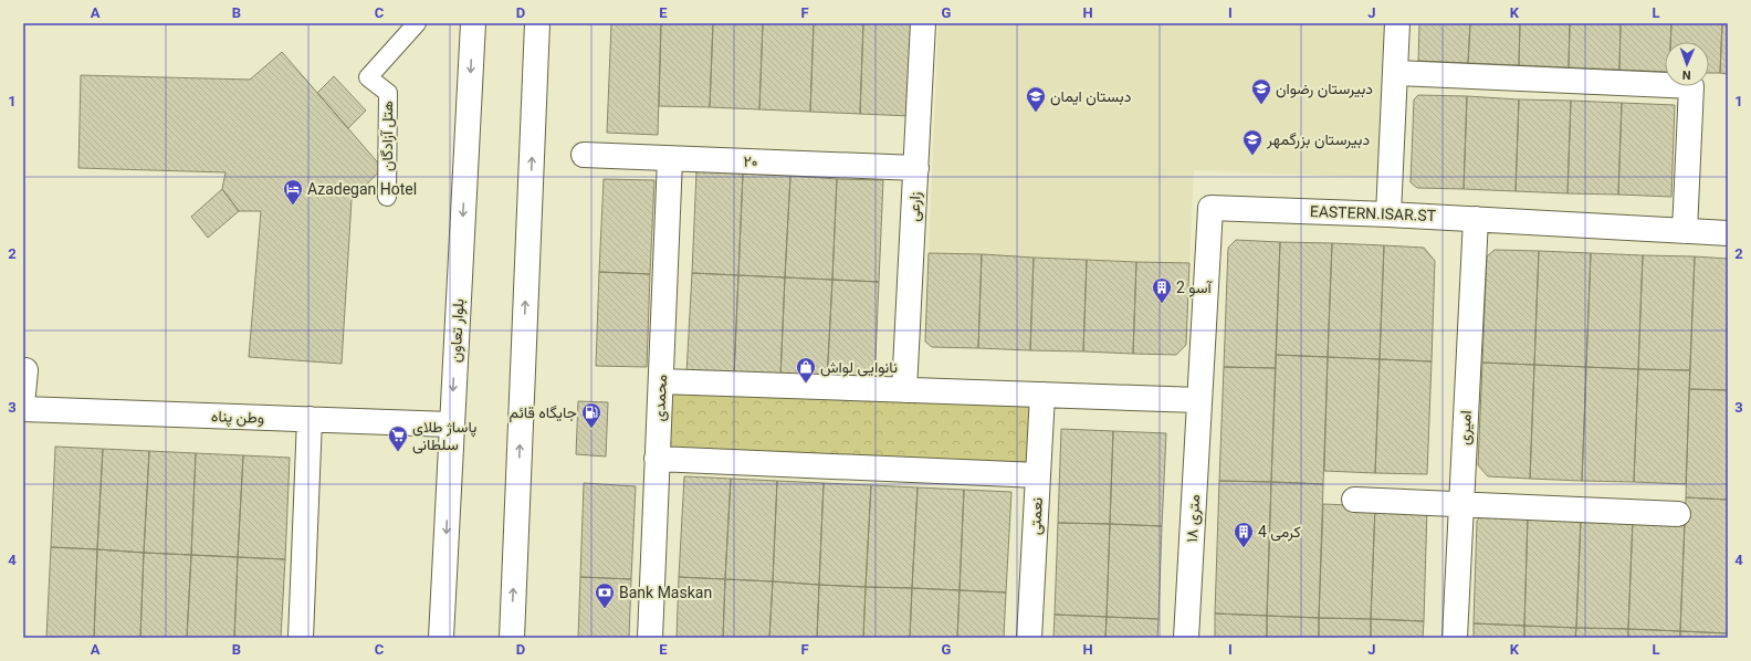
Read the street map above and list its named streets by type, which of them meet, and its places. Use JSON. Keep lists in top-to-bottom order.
{
  "streets": {
    "street": [
      "۲۰",
      "زارعی",
      "EASTERN.ISAR.ST",
      "بلوار تعاون",
      "محمدی",
      "وطن پناه",
      "امیری",
      "نعمتی",
      "۱۸ متری"
    ],
    "lane": ["هتل آزادگان"]
  },
  "crossings": [
    ["۲۰", "زارعی"],
    ["۲۰", "محمدی"],
    ["EASTERN.ISAR.ST", "امیری"],
    ["EASTERN.ISAR.ST", "۱۸ متری"],
    ["بلوار تعاون", "وطن پناه"]
  ],
  "places": {
    "school or university": ["دبیرستان رضوان", "دبستان ایمان", "دبیرستان بزرگمهر"],
    "hotel": ["Azadegan Hotel"],
    "building": ["آسو 2", "کرمی 4"],
    "shop": ["نانوایی لواش"],
    "fuel station": ["جایگاه قائم"],
    "supermarket": ["پاساژ طلای سلطانی"],
    "bank": ["Bank Maskan"]
  },
  "north": "bottom",
  "grid": {
    "columns": [
      "A",
      "B",
      "C",
      "D",
      "E",
      "F",
      "G",
      "H",
      "I",
      "J",
      "K",
      "L"
    ],
    "rows": [
      "1",
      "2",
      "3",
      "4"
    ]
  }
}
